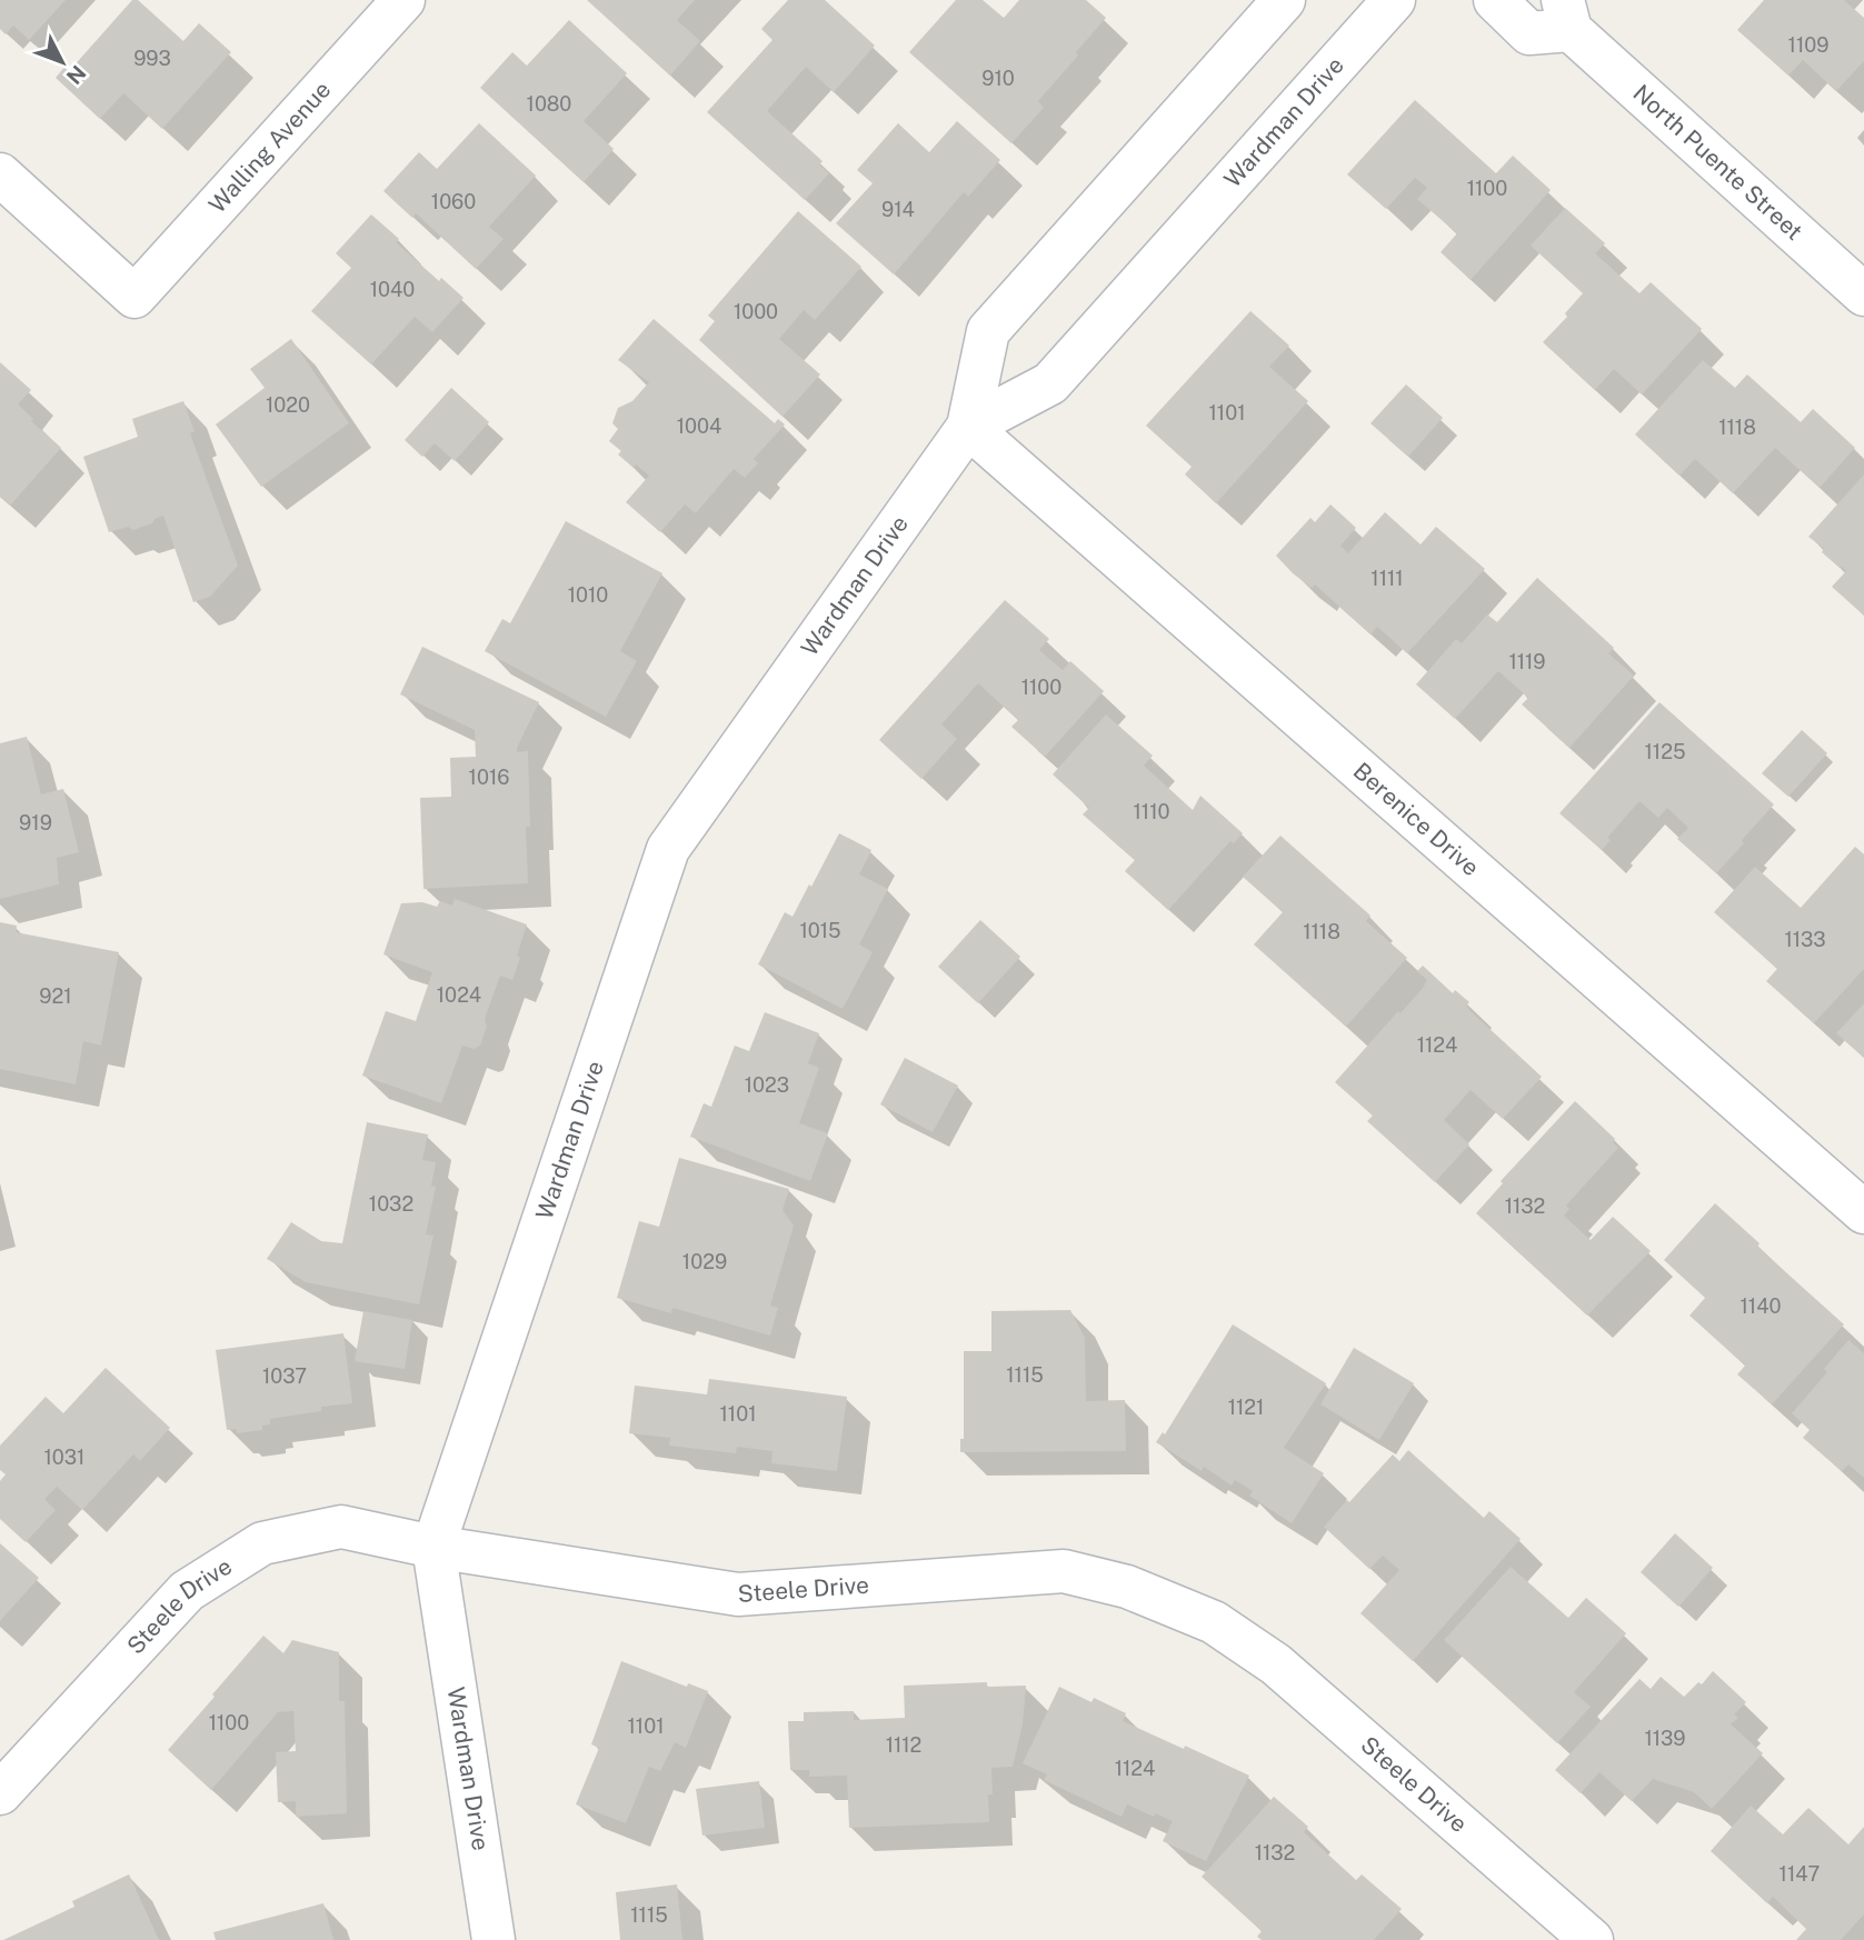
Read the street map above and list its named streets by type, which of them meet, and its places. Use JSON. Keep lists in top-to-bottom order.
{
  "streets": {
    "street": [
      "Wardman Drive",
      "Walling Avenue",
      "North Puente Street",
      "Berenice Drive",
      "Steele Drive"
    ]
  },
  "crossings": [
    ["Wardman Drive", "Berenice Drive"],
    ["Wardman Drive", "Steele Drive"]
  ],
  "house_numbers": [
    "1109",
    "993",
    "910",
    "1080",
    "1100",
    "1060",
    "914",
    "1040",
    "1000",
    "1020",
    "1101",
    "1004",
    "1118",
    "1111",
    "1010",
    "1119",
    "1100",
    "1125",
    "1016",
    "1110",
    "919",
    "1015",
    "1118",
    "1133",
    "1024",
    "921",
    "1124",
    "1023",
    "1032",
    "1132",
    "1029",
    "1140",
    "1115",
    "1037",
    "1121",
    "1101",
    "1031",
    "1100",
    "1101",
    "1139",
    "1112",
    "1124",
    "1132",
    "1147",
    "1115"
  ],
  "north": "bottom right"
}
